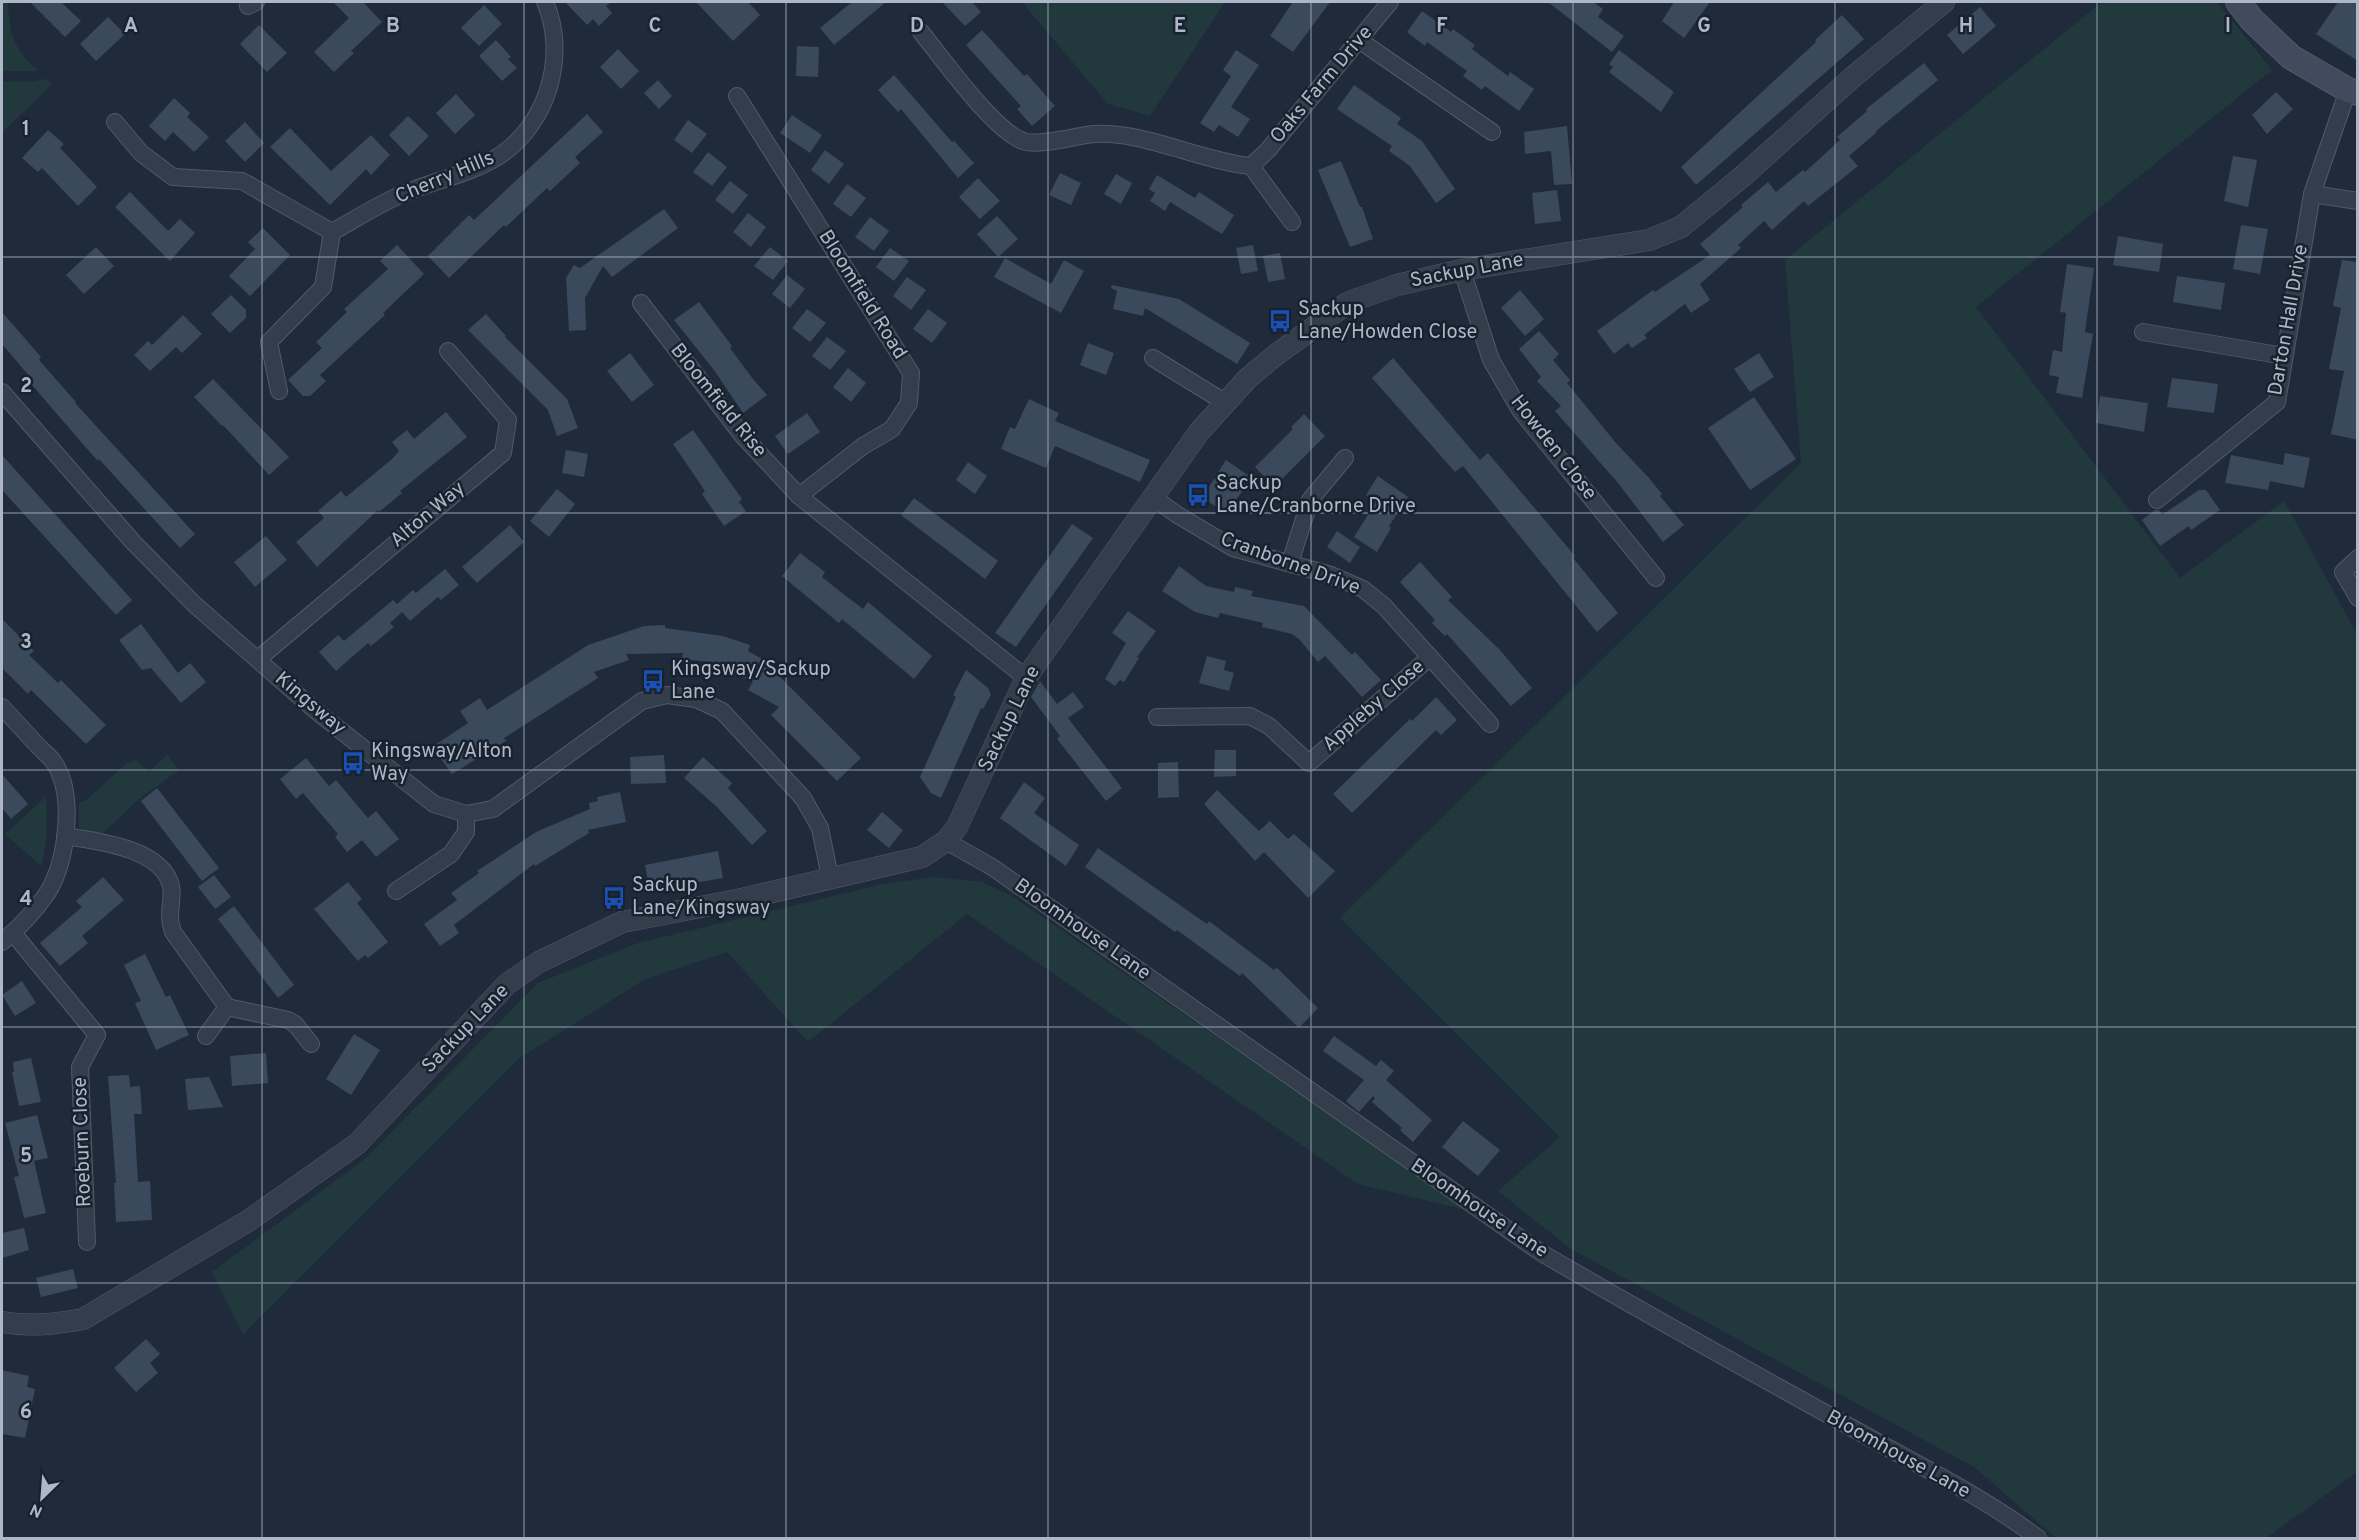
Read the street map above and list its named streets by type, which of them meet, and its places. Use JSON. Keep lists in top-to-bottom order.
{
  "streets": {
    "street": [
      "Oaks Farm Drive",
      "Cherry Hills",
      "Sackup Lane",
      "Bloomfield Road",
      "Darton Hall Drive",
      "Bloomfield Rise",
      "Howden Close",
      "Alton Way",
      "Cranborne Drive",
      "Kingsway",
      "Appleby Close",
      "Bloomhouse Lane",
      "Roeburn Close"
    ]
  },
  "crossings": [
    ["Sackup Lane", "Howden Close"],
    ["Sackup Lane", "Cranborne Drive"],
    ["Sackup Lane", "Kingsway"],
    ["Sackup Lane", "Bloomhouse Lane"],
    ["Bloomfield Road", "Bloomfield Rise"],
    ["Alton Way", "Kingsway"],
    ["Cranborne Drive", "Appleby Close"]
  ],
  "places": {
    "bus stop": [
      "Sackup Lane/Howden Close",
      "Sackup Lane/Cranborne Drive",
      "Kingsway/Sackup Lane",
      "Kingsway/Alton Way",
      "Sackup Lane/Kingsway"
    ]
  },
  "north": "bottom left",
  "grid": {
    "columns": [
      "A",
      "B",
      "C",
      "D",
      "E",
      "F",
      "G",
      "H",
      "I"
    ],
    "rows": [
      "1",
      "2",
      "3",
      "4",
      "5",
      "6"
    ]
  }
}
